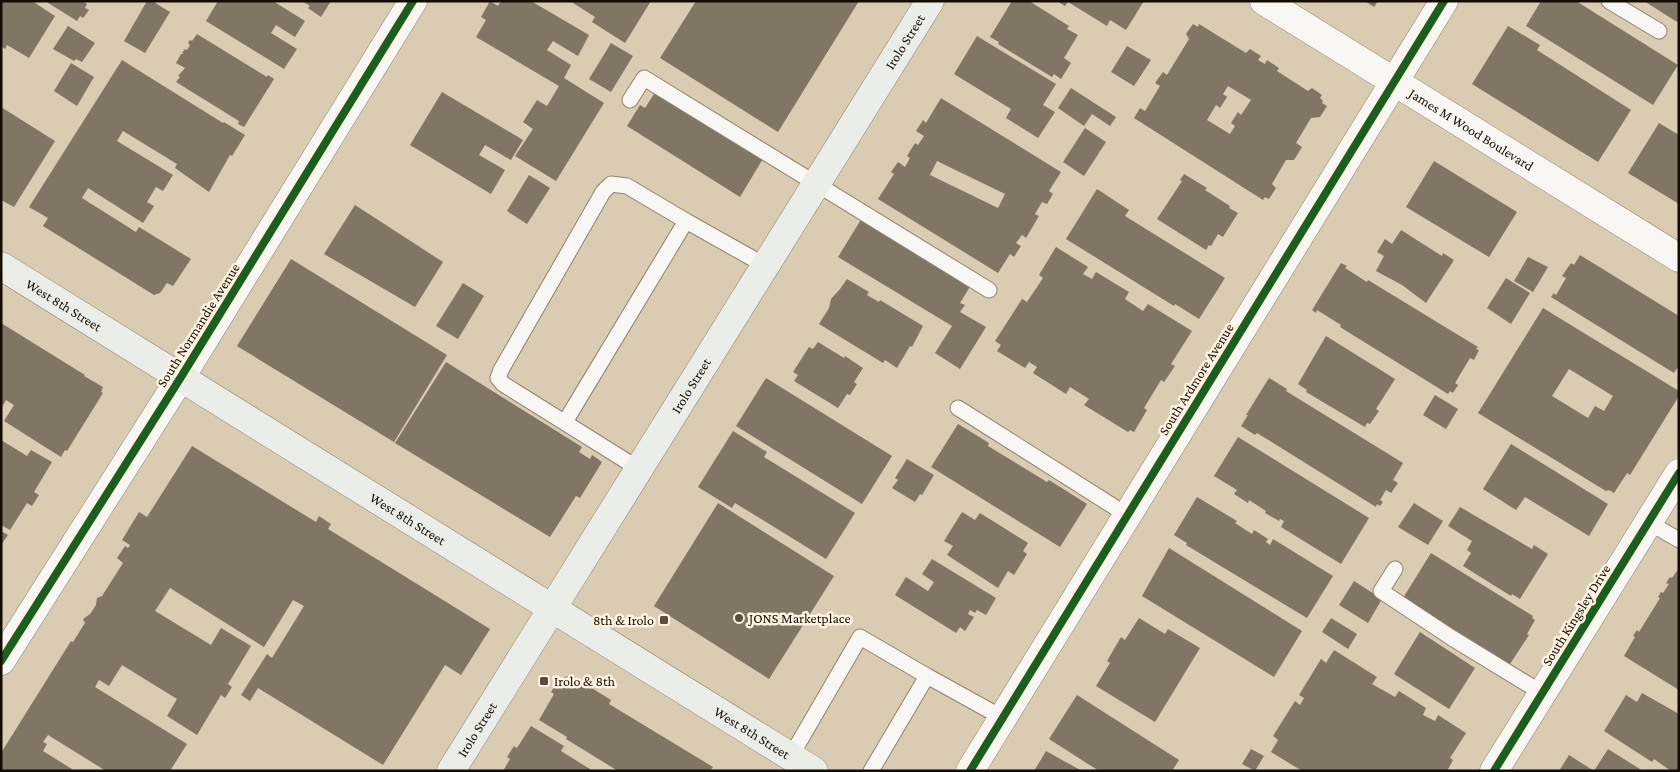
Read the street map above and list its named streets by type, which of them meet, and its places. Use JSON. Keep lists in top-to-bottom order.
{
  "streets": {
    "main road": ["Irolo Street", "West 8th Street"],
    "street": [
      "James M Wood Boulevard",
      "South Normandie Avenue",
      "South Ardmore Avenue",
      "South Kingsley Drive"
    ]
  },
  "crossings": [
    ["Irolo Street", "West 8th Street"],
    ["James M Wood Boulevard", "South Ardmore Avenue"],
    ["West 8th Street", "South Normandie Avenue"]
  ],
  "places": {
    "other": ["JONS Marketplace"],
    "transit": ["8th & Irolo", "Irolo & 8th"]
  }
}
